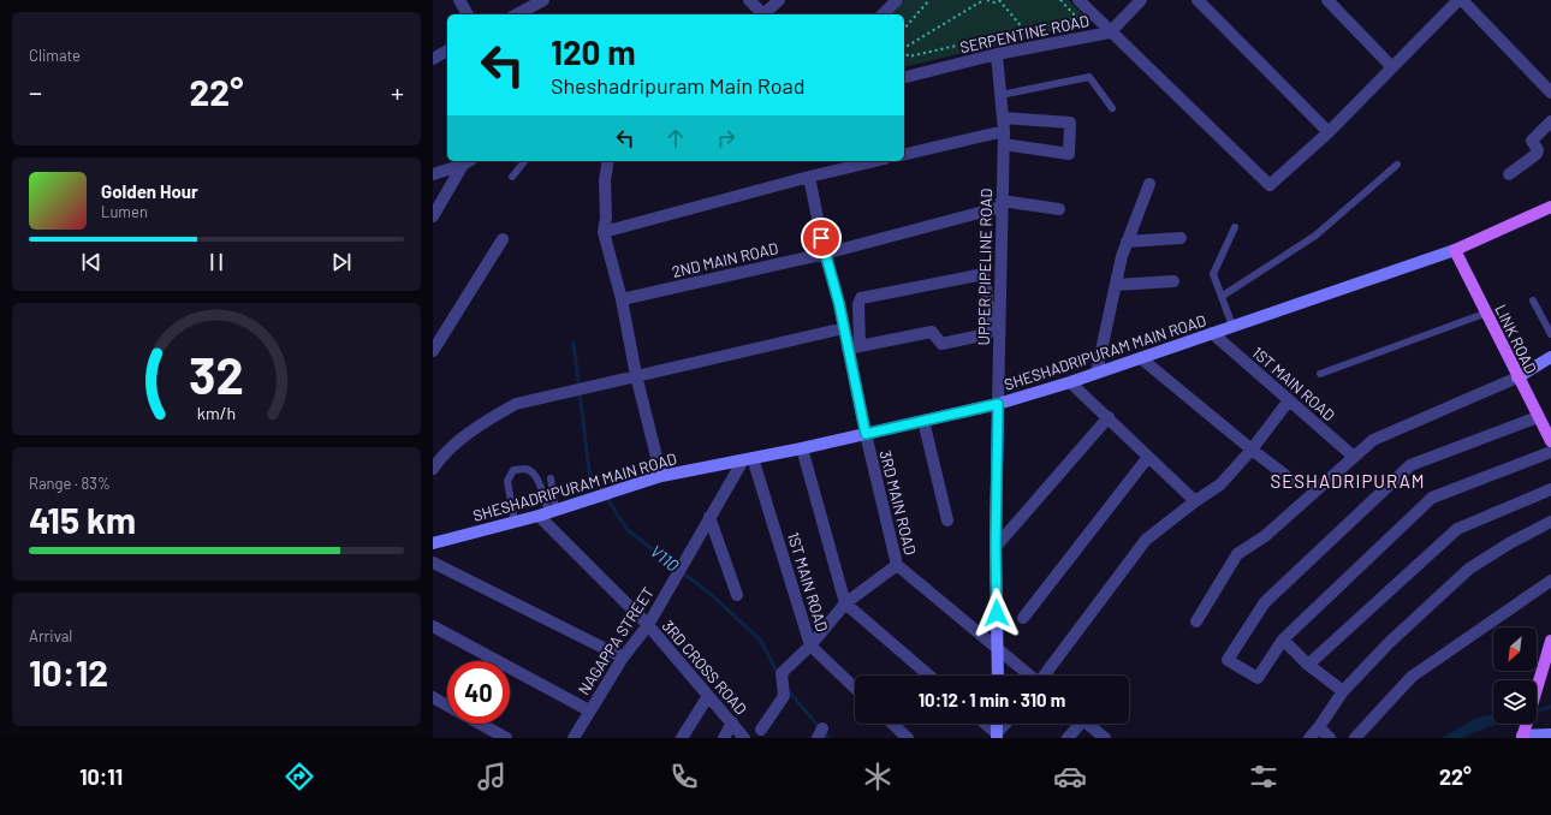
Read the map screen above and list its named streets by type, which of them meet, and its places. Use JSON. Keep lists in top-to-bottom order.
{
  "streets": {
    "main road": ["LINK ROAD", "SHESHADRIPURAM MAIN ROAD"],
    "street": [
      "SERPENTINE ROAD",
      "2ND MAIN ROAD",
      "UPPER PIPELINE ROAD",
      "1ST MAIN ROAD",
      "3RD MAIN ROAD",
      "NAGAPPA STREET",
      "3RD CROSS ROAD"
    ]
  },
  "crossings": [
    ["SERPENTINE ROAD", "UPPER PIPELINE ROAD"],
    ["2ND MAIN ROAD", "UPPER PIPELINE ROAD"],
    ["2ND MAIN ROAD", "3RD MAIN ROAD"],
    ["UPPER PIPELINE ROAD", "SHESHADRIPURAM MAIN ROAD"],
    ["LINK ROAD", "SHESHADRIPURAM MAIN ROAD"],
    ["SHESHADRIPURAM MAIN ROAD", "1ST MAIN ROAD"],
    ["SHESHADRIPURAM MAIN ROAD", "3RD MAIN ROAD"],
    ["SHESHADRIPURAM MAIN ROAD", "NAGAPPA STREET"],
    ["SHESHADRIPURAM MAIN ROAD", "3RD CROSS ROAD"],
    ["1ST MAIN ROAD", "NAGAPPA STREET"],
    ["NAGAPPA STREET", "3RD CROSS ROAD"]
  ],
  "districts": ["SESHADRIPURAM"],
  "water": ["V110"],
  "north": "bottom left",
  "page": {
    "tile": [
      "Climate",
      ["Range · 83%", "415 km"],
      ["Arrival", "10:12"]
    ],
    "turn": ["120 m", "Sheshadripuram Main Road"],
    "heat": ["−", "22°", "+"],
    "song": ["Golden Hour", "Lumen"],
    "limit": "40",
    "trip": "10:12 · 1 min · 310 m",
    "tabs": ["10:11", "22°"],
    "gauge": ["32", "km/h"]
  }
}
